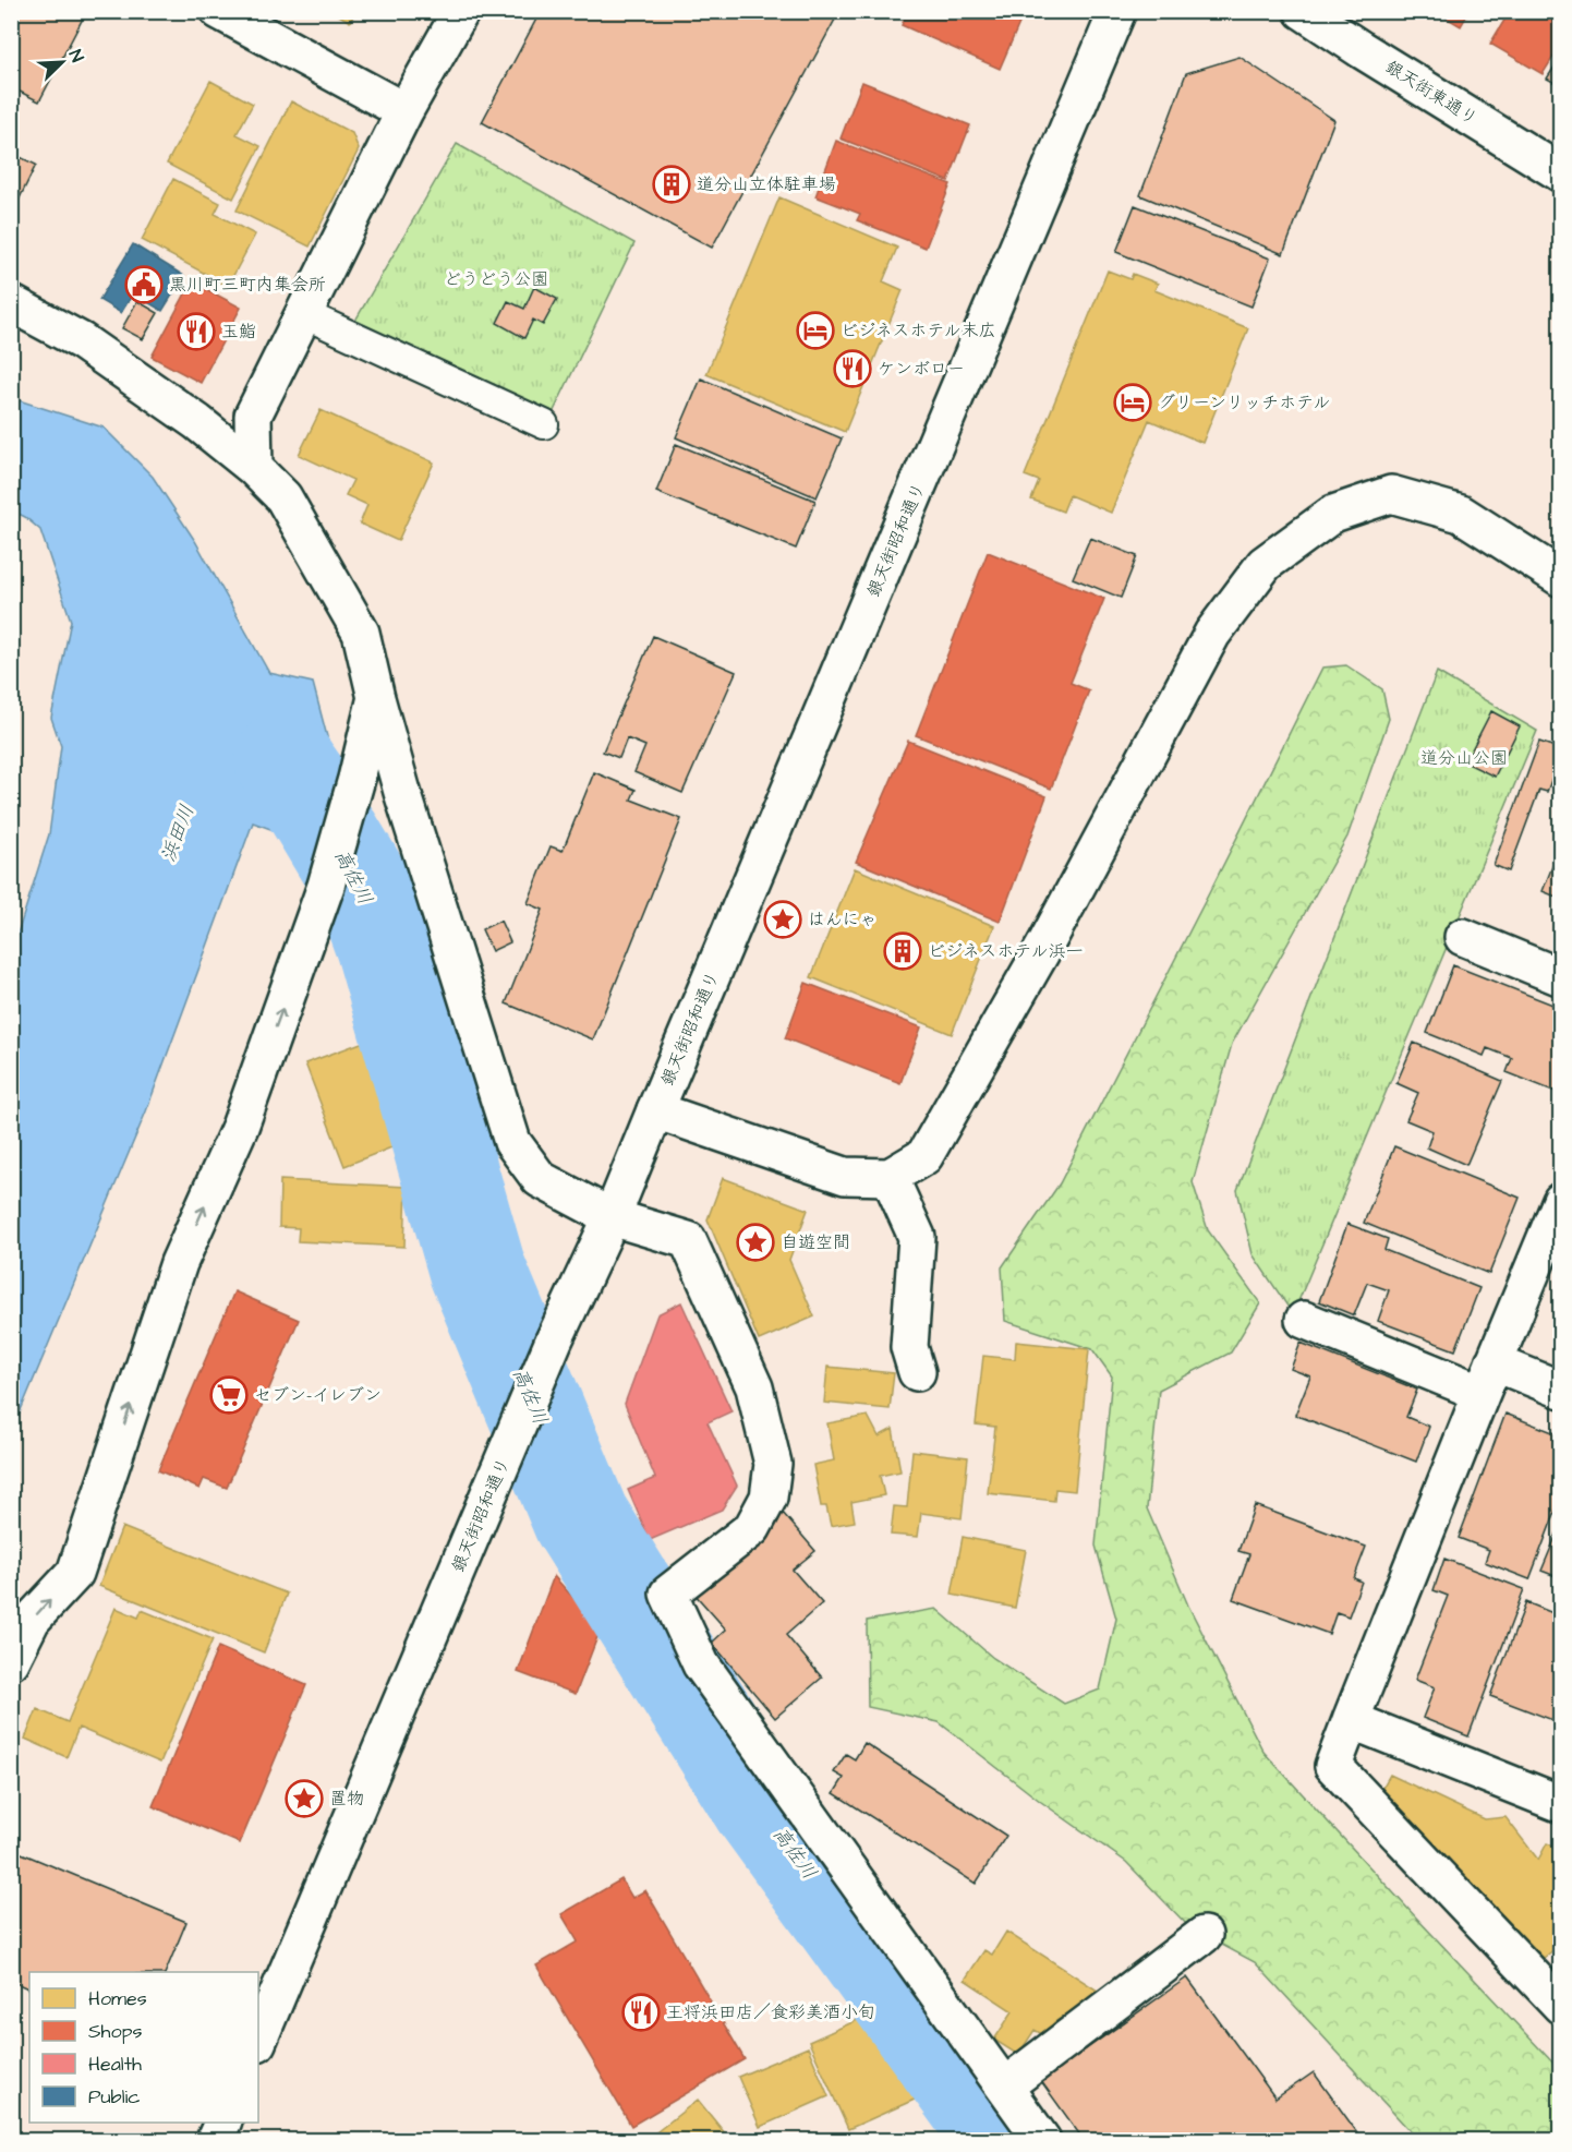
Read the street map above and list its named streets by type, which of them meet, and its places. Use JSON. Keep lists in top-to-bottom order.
{
  "streets": {
    "street": ["銀天街東通り", "銀天街昭和通り"]
  },
  "water": ["浜田川", "高佐川"],
  "parks": ["どうどう公園", "道分山公園"],
  "places": {
    "building": ["道分山立体駐車場", "ビジネスホテル浜一"],
    "public building": ["黒川町三町内集会所"],
    "hotel": ["ビジネスホテル末広", "グリーンリッチホテル"],
    "restaurant": ["玉鮨", "ケンボロー", "王将浜田店／食彩美酒小旬"],
    "place": ["はんにゃ", "自遊空間", "置物"],
    "supermarket": ["セブン-イレブン"]
  },
  "legend": [
    "Homes",
    "Shops",
    "Health",
    "Public"
  ],
  "north": "top right"
}
